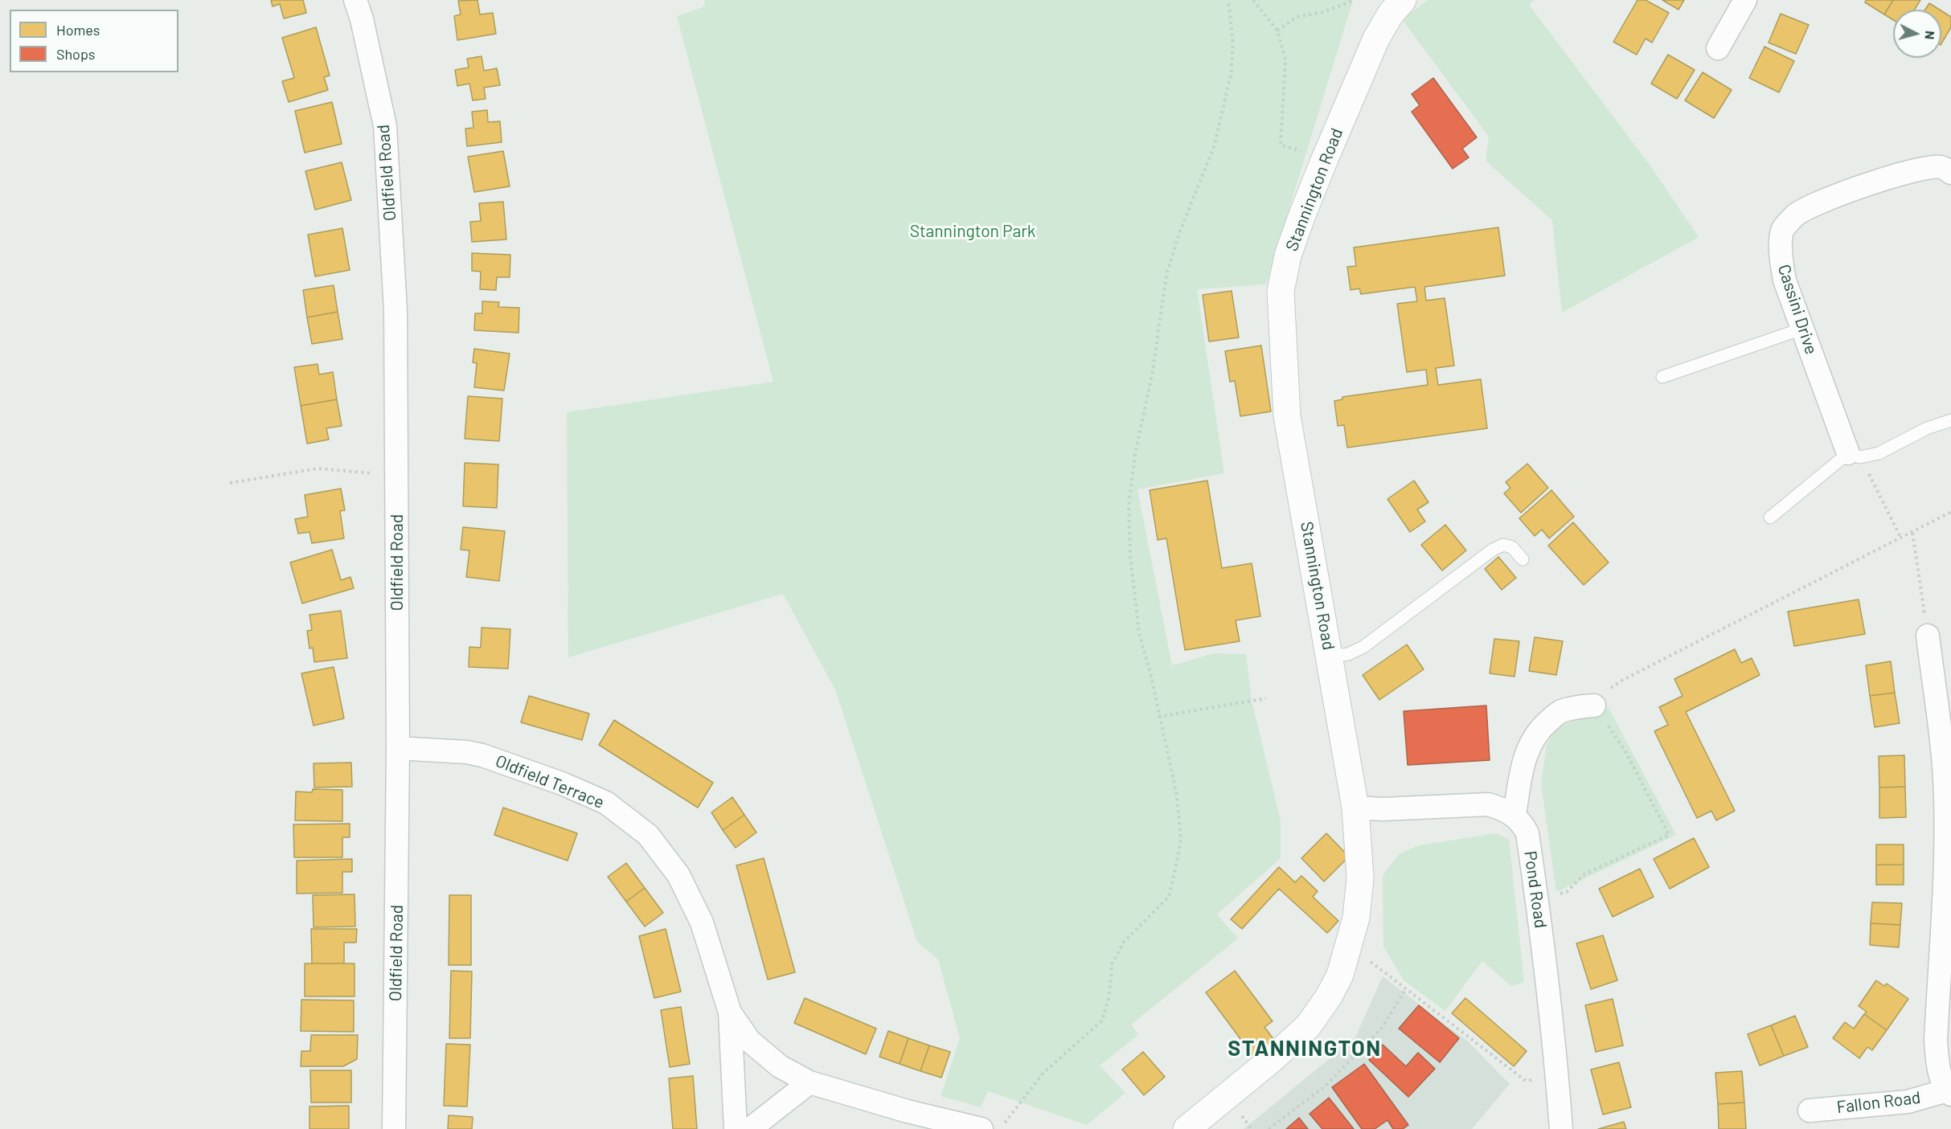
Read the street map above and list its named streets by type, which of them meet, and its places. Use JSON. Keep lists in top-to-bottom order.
{
  "streets": {
    "main road": ["Stannington Road"],
    "street": [
      "Oldfield Road",
      "Cassini Drive",
      "Oldfield Terrace",
      "Pond Road",
      "Fallon Road"
    ]
  },
  "crossings": [
    ["Oldfield Road", "Oldfield Terrace"]
  ],
  "districts": ["STANNINGTON"],
  "parks": ["Stannington Park"],
  "legend": ["Homes", "Shops"],
  "north": "right"
}
